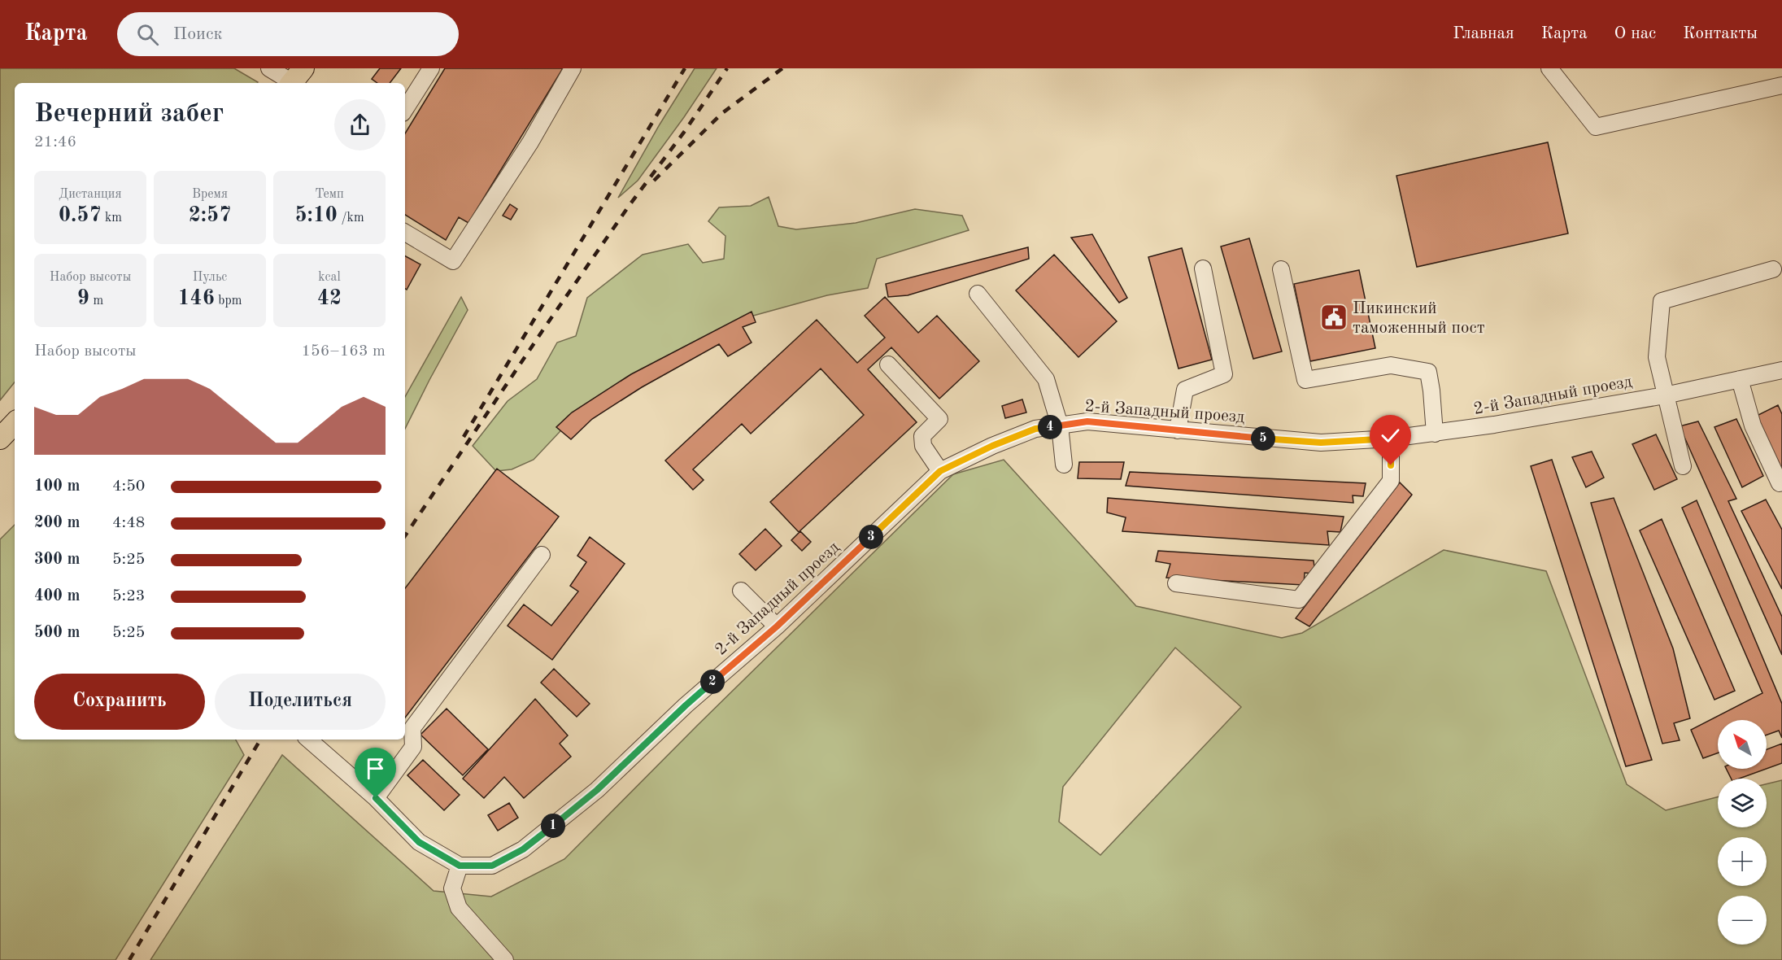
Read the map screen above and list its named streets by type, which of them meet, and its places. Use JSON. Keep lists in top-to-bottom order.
{
  "streets": {
    "street": ["2-й Западный проезд"]
  },
  "places": {
    "public building": ["Пикинский таможенный пост"]
  },
  "north": "top left",
  "page": {
    "header": "Карта",
    "search": "Поиск",
    "nav": [
      "Главная",
      "Карта",
      "О нас",
      "Контакты"
    ],
    "heading": ["Вечерний забег", "21:46"],
    "stats": [
      ["Дистанция", "0.57 km"],
      ["Время", "2:57"],
      ["Темп", "5:10 /km"],
      ["Набор высоты", "9 m"],
      ["Пульс", "146 bpm"],
      ["kcal", "42"]
    ],
    "chart": ["Набор высоты", "156–163 m"],
    "pins": [
      "4",
      "5",
      "3",
      "2",
      "1"
    ],
    "list": [
      {
        "name": "100 m",
        "note": "4:50"
      },
      {
        "name": "200 m",
        "note": "4:48"
      },
      {
        "name": "300 m",
        "note": "5:25"
      },
      {
        "name": "400 m",
        "note": "5:23"
      },
      {
        "name": "500 m",
        "note": "5:25"
      }
    ],
    "buttons": ["Сохранить", "Поделиться"],
    "map_buttons": ["+", "−"]
  }
}
